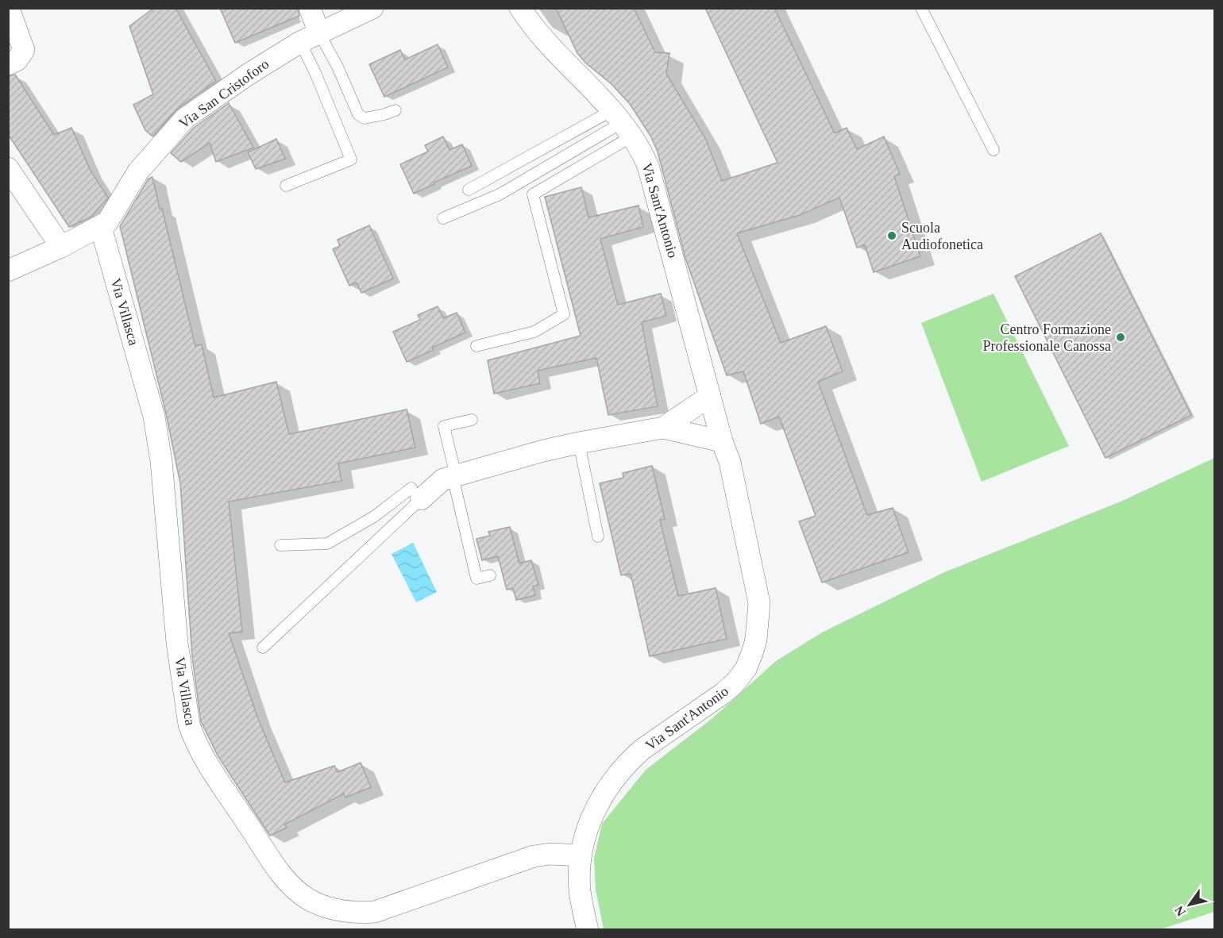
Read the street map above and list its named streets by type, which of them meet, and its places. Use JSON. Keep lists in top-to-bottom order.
{
  "streets": {
    "street": ["Via San Cristoforo", "Via Sant'Antonio", "Via Villasca"]
  },
  "crossings": [
    ["Via San Cristoforo", "Via Villasca"],
    ["Via Sant'Antonio", "Via Villasca"]
  ],
  "places": ["Scuola Audiofonetica", "Centro Formazione Professionale Canossa"],
  "north": "bottom left"
}
